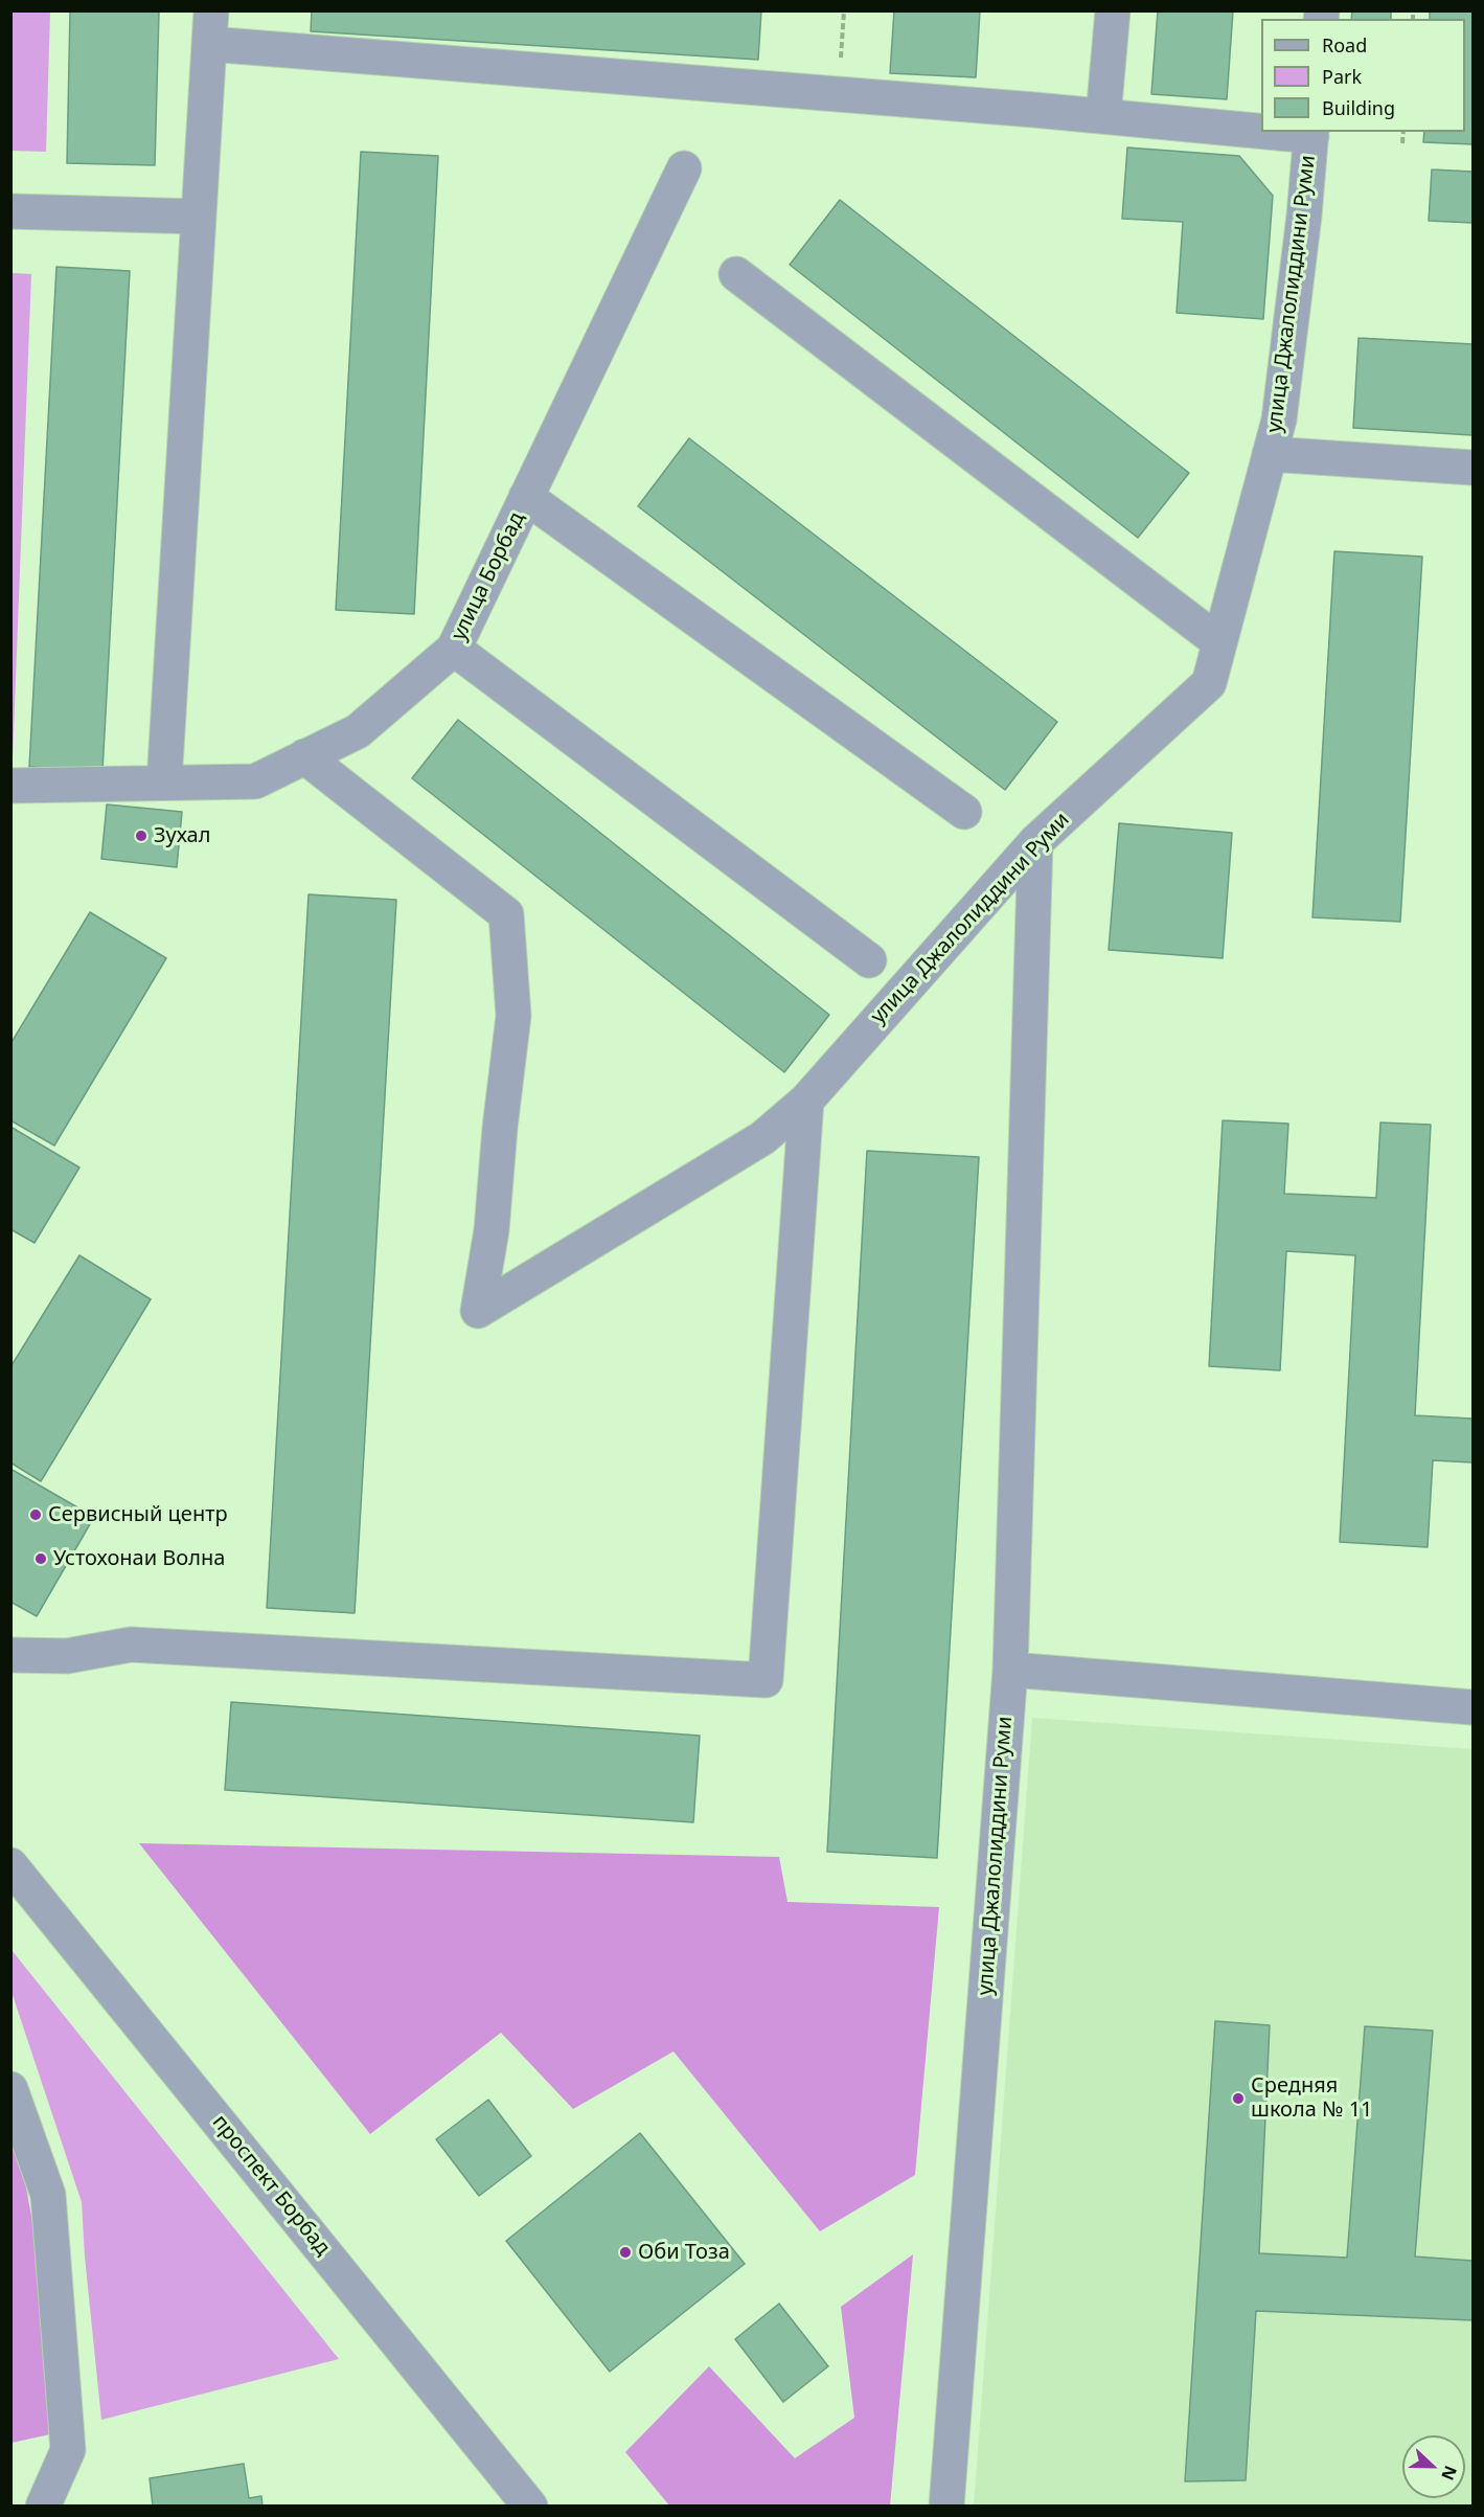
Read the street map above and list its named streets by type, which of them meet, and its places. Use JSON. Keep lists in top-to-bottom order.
{
  "streets": {
    "street": ["улица Джалолиддини Руми", "улица Борбад", "проспект Борбад"]
  },
  "crossings": [
    ["улица Джалолиддини Руми", "улица Борбад"]
  ],
  "places": [
    "Зухал",
    "Сервисный центр",
    "Устохонаи Волна",
    "Средняя школа № 11",
    "Оби Тоза"
  ],
  "legend": ["Road", "Park", "Building"],
  "north": "right"
}
